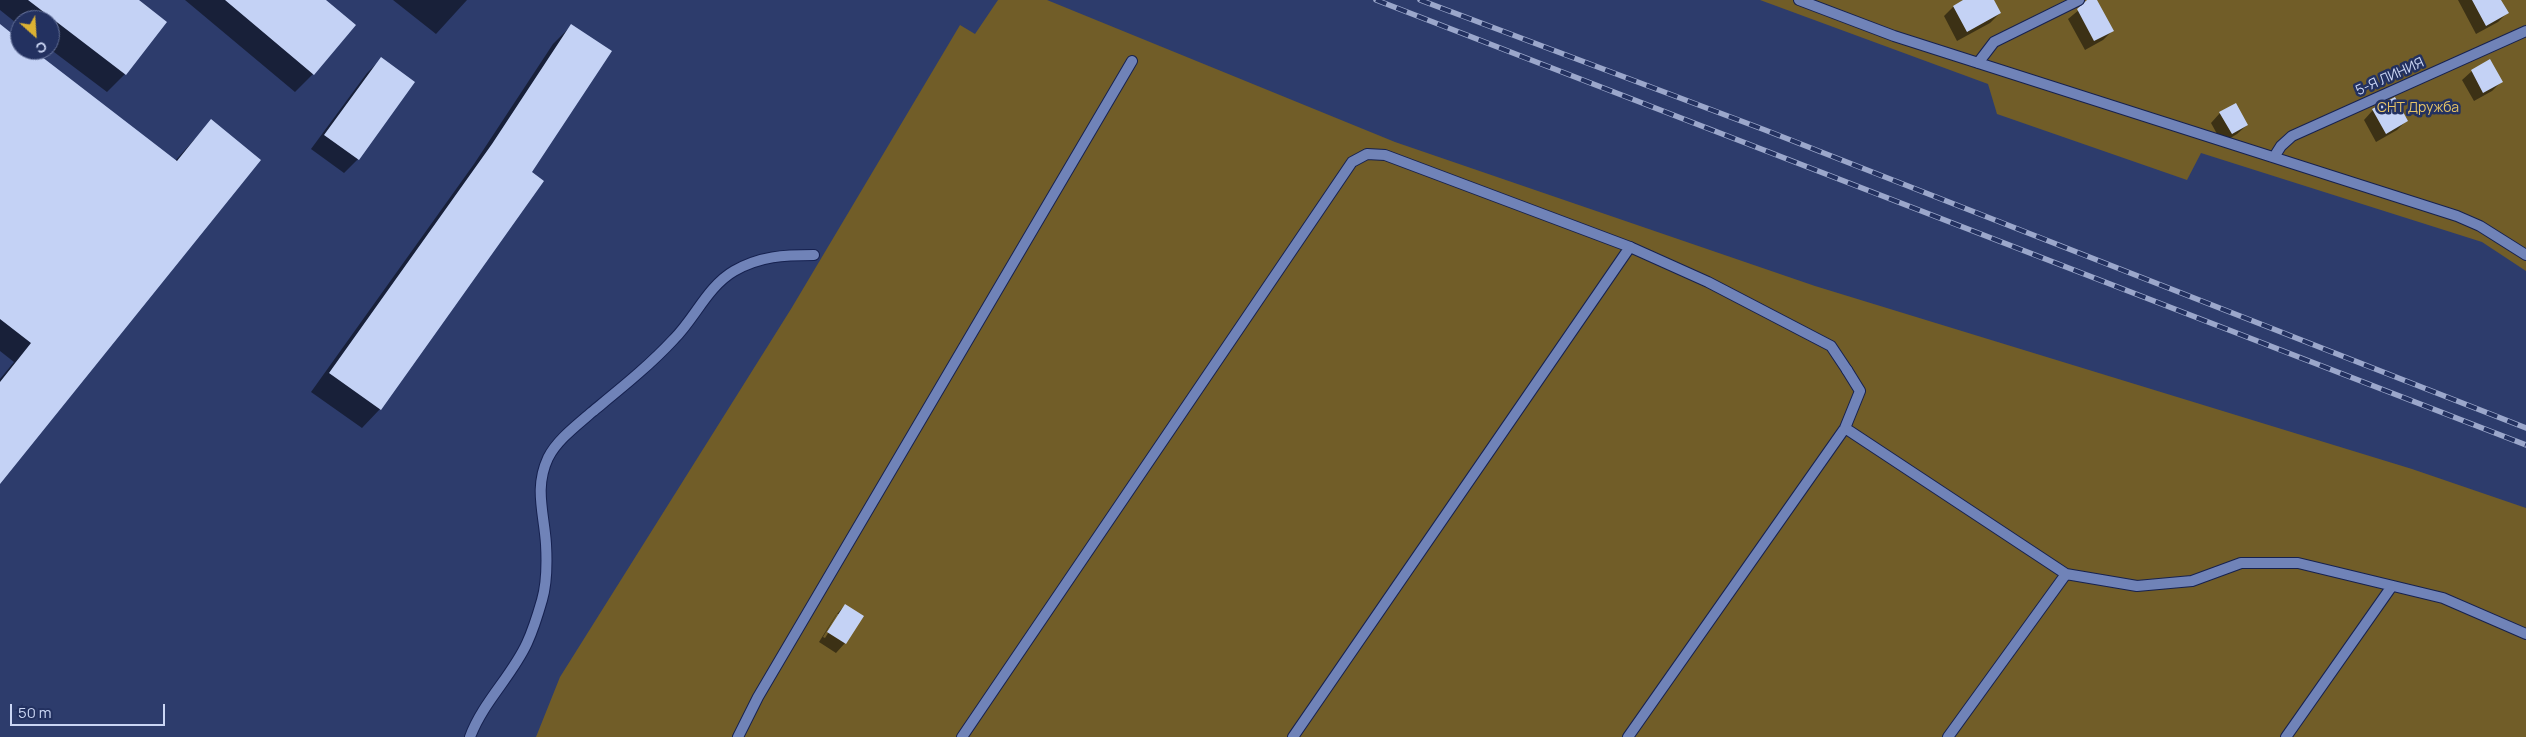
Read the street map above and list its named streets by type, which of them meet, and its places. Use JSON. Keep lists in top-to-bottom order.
{
  "streets": {
    "street": ["5-Я ЛИНИЯ"]
  },
  "parks": ["СНТ Дружба"],
  "scale_bar": "50 m",
  "north": "bottom right"
}
